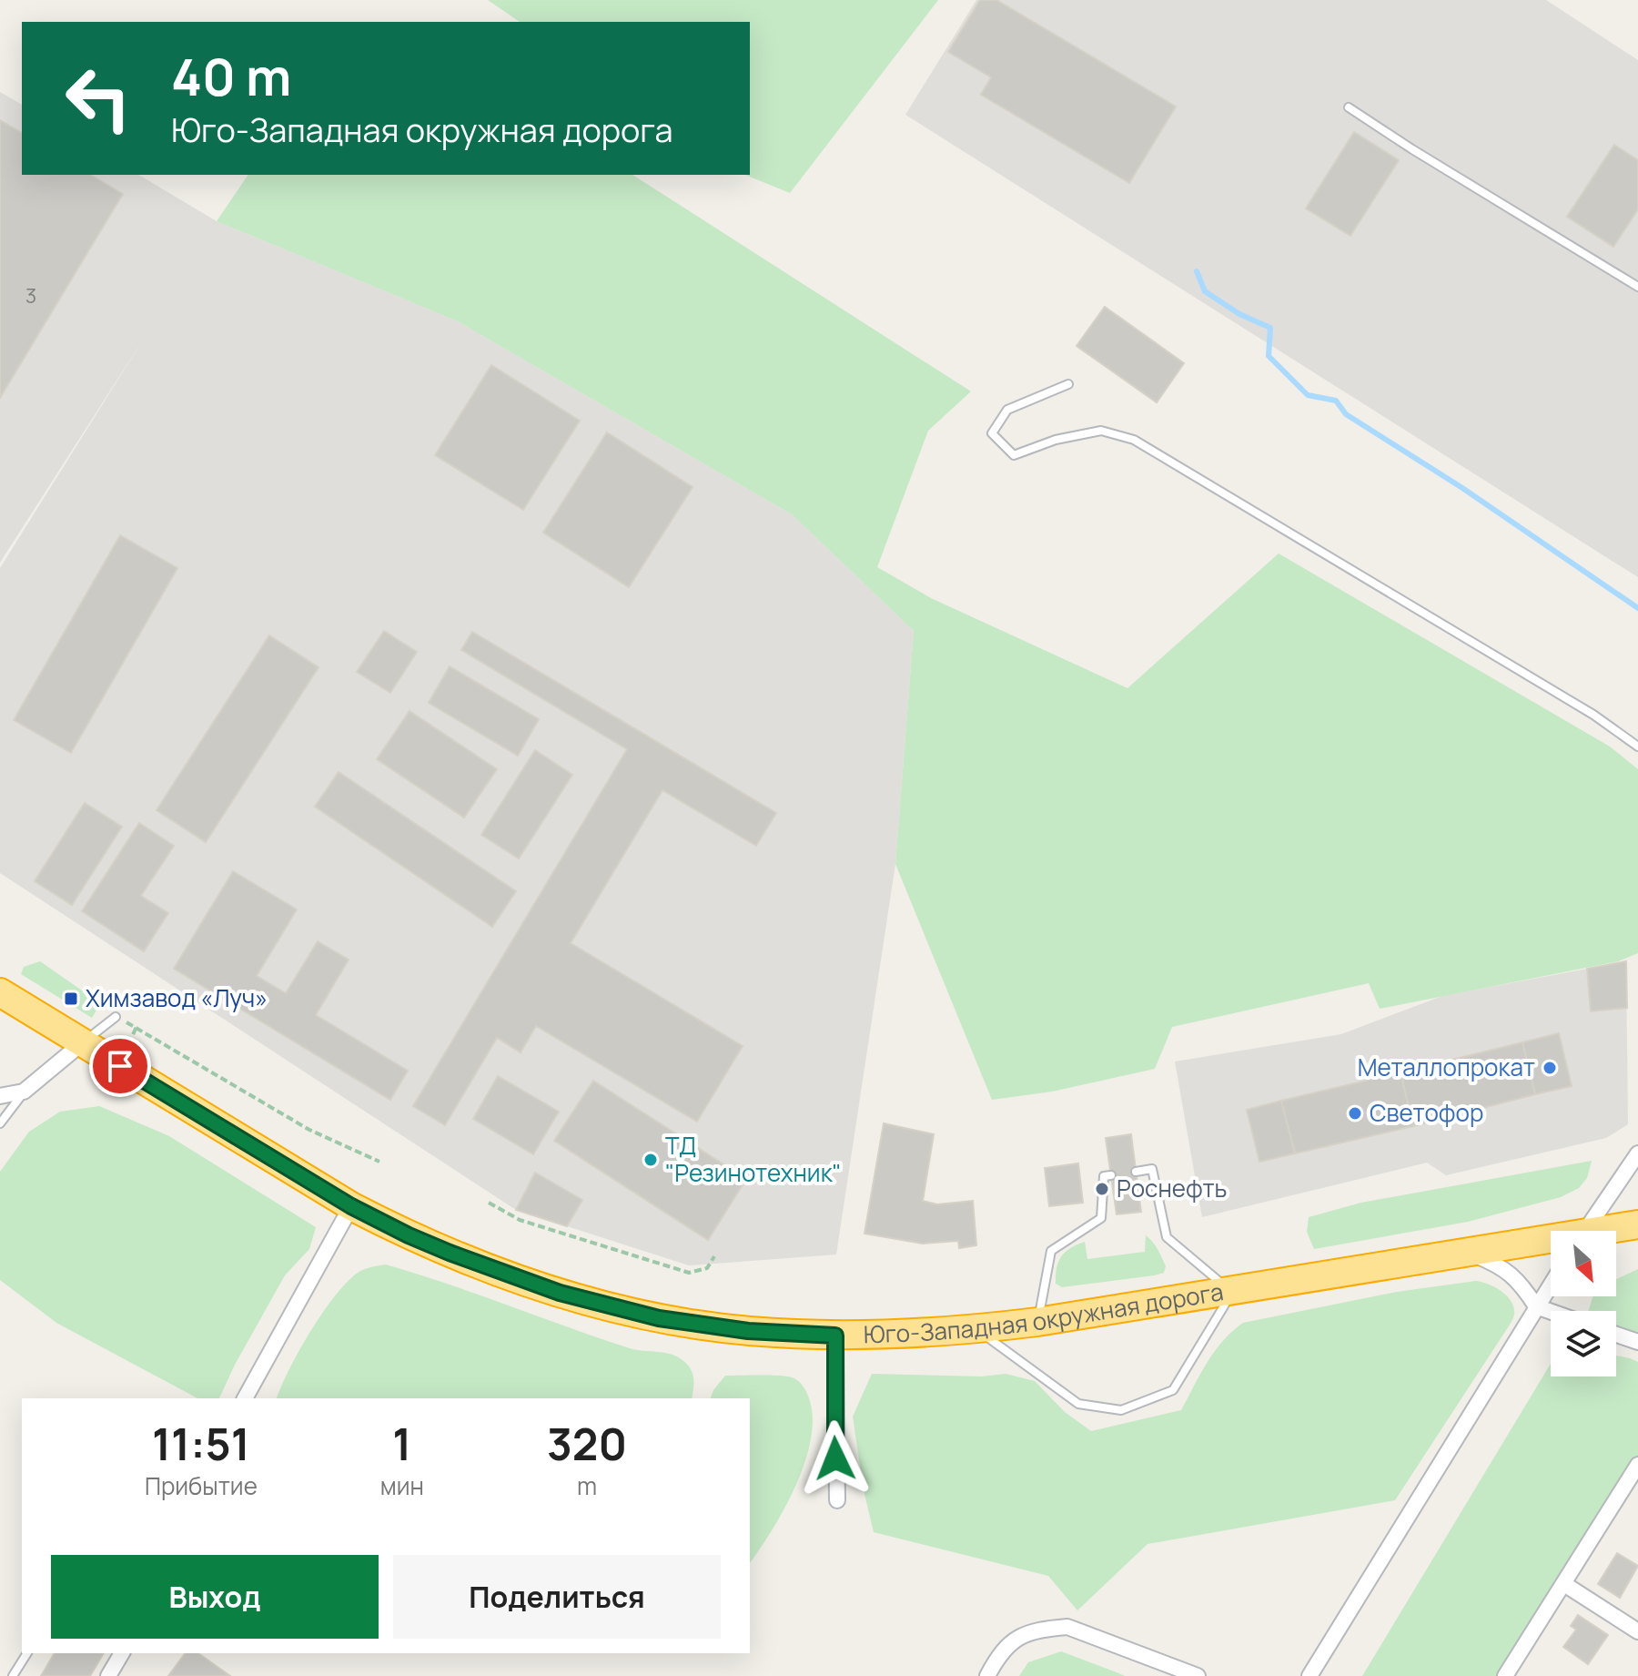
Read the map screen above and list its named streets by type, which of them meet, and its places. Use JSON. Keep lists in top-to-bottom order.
{
  "streets": {
    "highway": ["Юго-Западная окружная дорога"]
  },
  "places": {
    "transit": ["Химзавод «Луч»"],
    "other": [
      "Металлопрокат",
      "Светофор",
      "ТД \"Резинотехник\"",
      "Роснефть"
    ]
  },
  "house_numbers": ["3"],
  "north": "bottom right",
  "page": {
    "turn": ["40 m", "Юго-Западная окружная дорога"],
    "eta": [
      "11:51",
      "Прибытие",
      "1",
      "мин",
      "320",
      "m"
    ],
    "buttons": ["Выход", "Поделиться"]
  }
}
